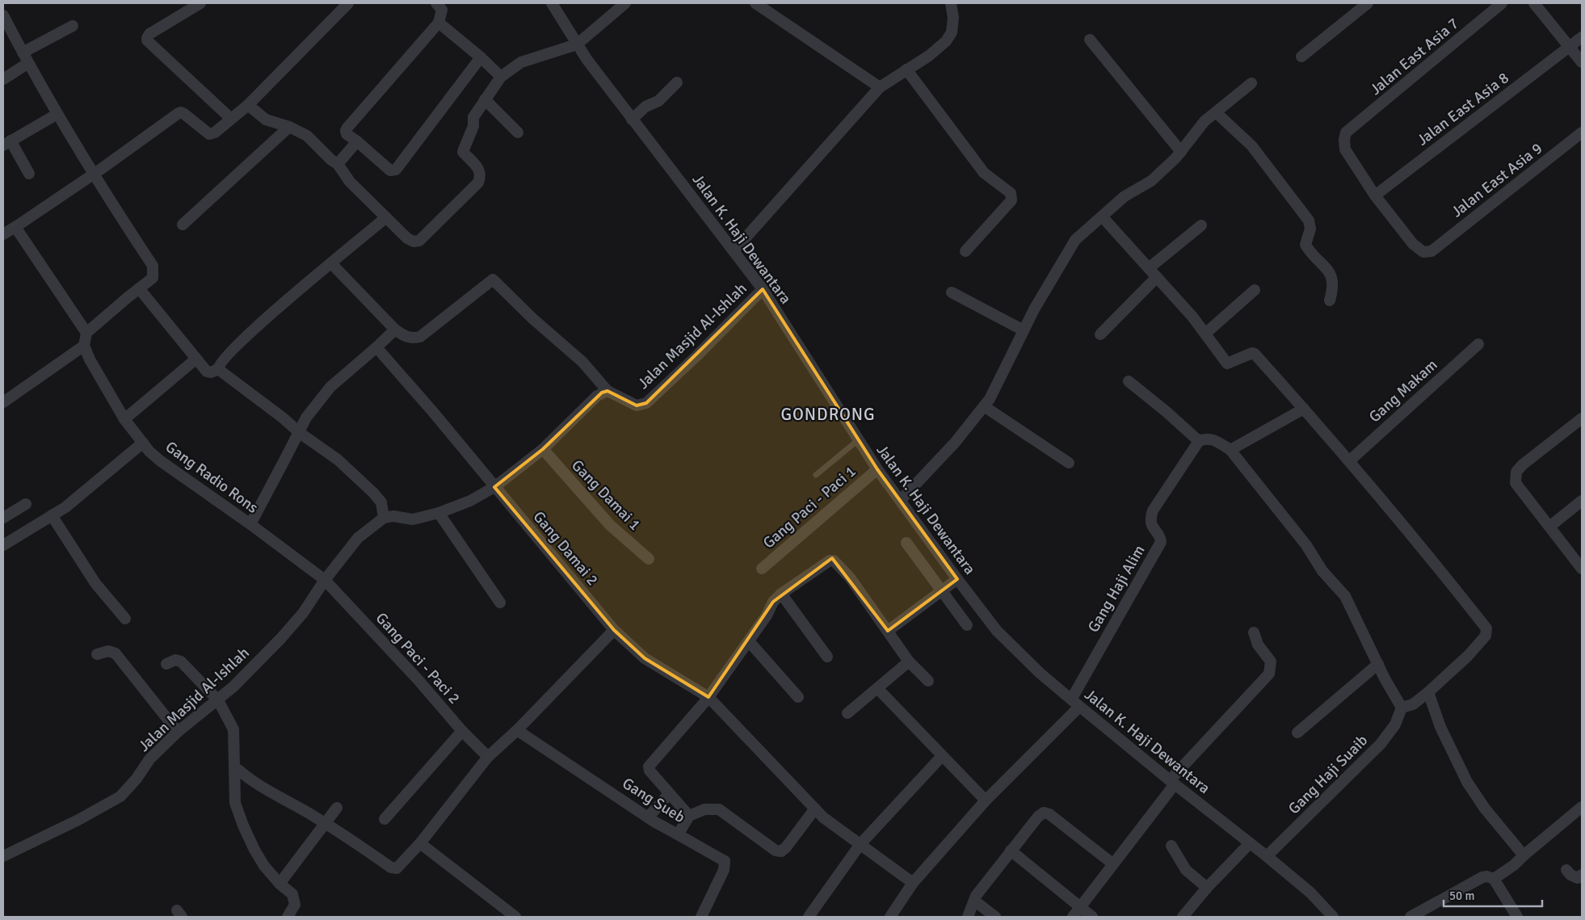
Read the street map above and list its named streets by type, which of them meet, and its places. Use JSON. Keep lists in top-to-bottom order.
{
  "streets": {
    "street": [
      "Jalan East Asia 7",
      "Jalan East Asia 8",
      "Jalan East Asia 9",
      "Jalan K. Haji Dewantara",
      "Jalan Masjid Al-Ishlah",
      "Gang Makam",
      "Gang Radio Rons",
      "Gang Damai 1",
      "Gang Paci - Paci 1",
      "Gang Damai 2",
      "Gang Haji Alim",
      "Gang Paci - Paci 2",
      "Gang Haji Suaib",
      "Gang Sueb"
    ]
  },
  "crossings": [
    ["Jalan East Asia 7", "Jalan East Asia 8"],
    ["Jalan East Asia 7", "Jalan East Asia 9"],
    ["Jalan East Asia 8", "Jalan East Asia 9"],
    ["Jalan K. Haji Dewantara", "Jalan Masjid Al-Ishlah"],
    ["Jalan K. Haji Dewantara", "Gang Paci - Paci 1"],
    ["Jalan K. Haji Dewantara", "Gang Haji Alim"],
    ["Jalan K. Haji Dewantara", "Gang Haji Suaib"],
    ["Jalan Masjid Al-Ishlah", "Gang Radio Rons"],
    ["Jalan Masjid Al-Ishlah", "Gang Paci - Paci 2"],
    ["Gang Radio Rons", "Gang Paci - Paci 2"]
  ],
  "districts": ["GONDRONG"],
  "scale_bar": "50 m"
}
